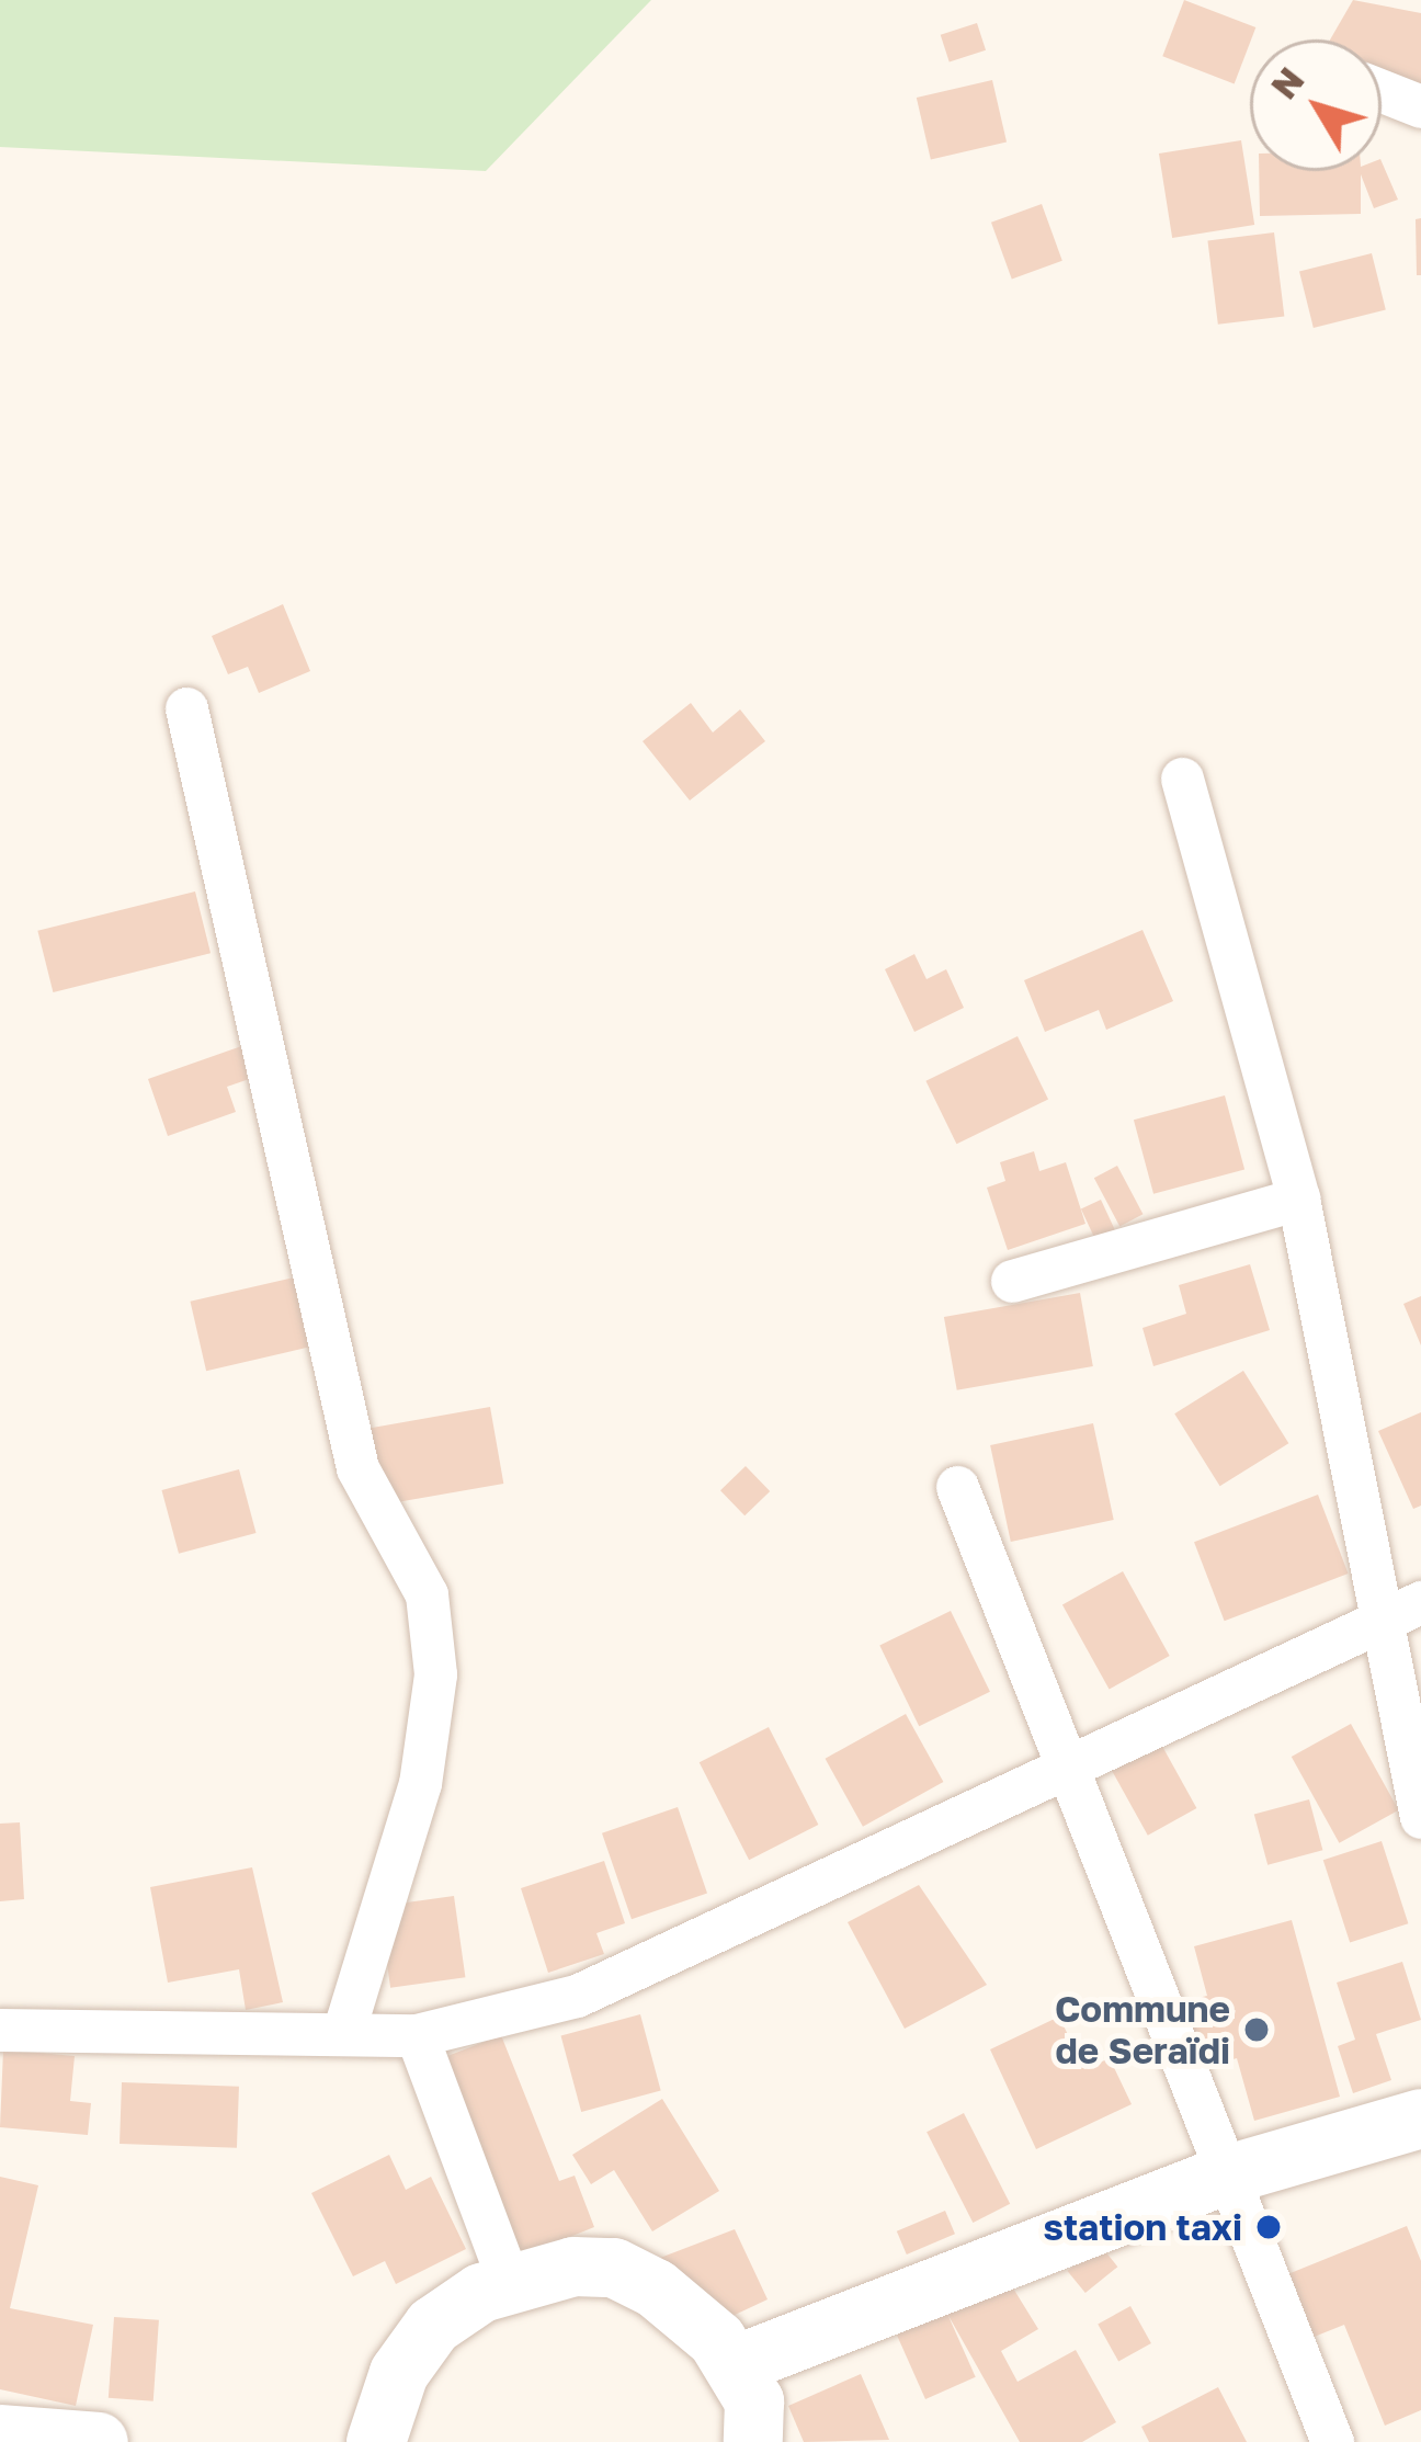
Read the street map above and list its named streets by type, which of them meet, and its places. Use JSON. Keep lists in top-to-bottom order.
{
  "places": ["Commune de Seraïdi", "station taxi"],
  "north": "top left"
}
